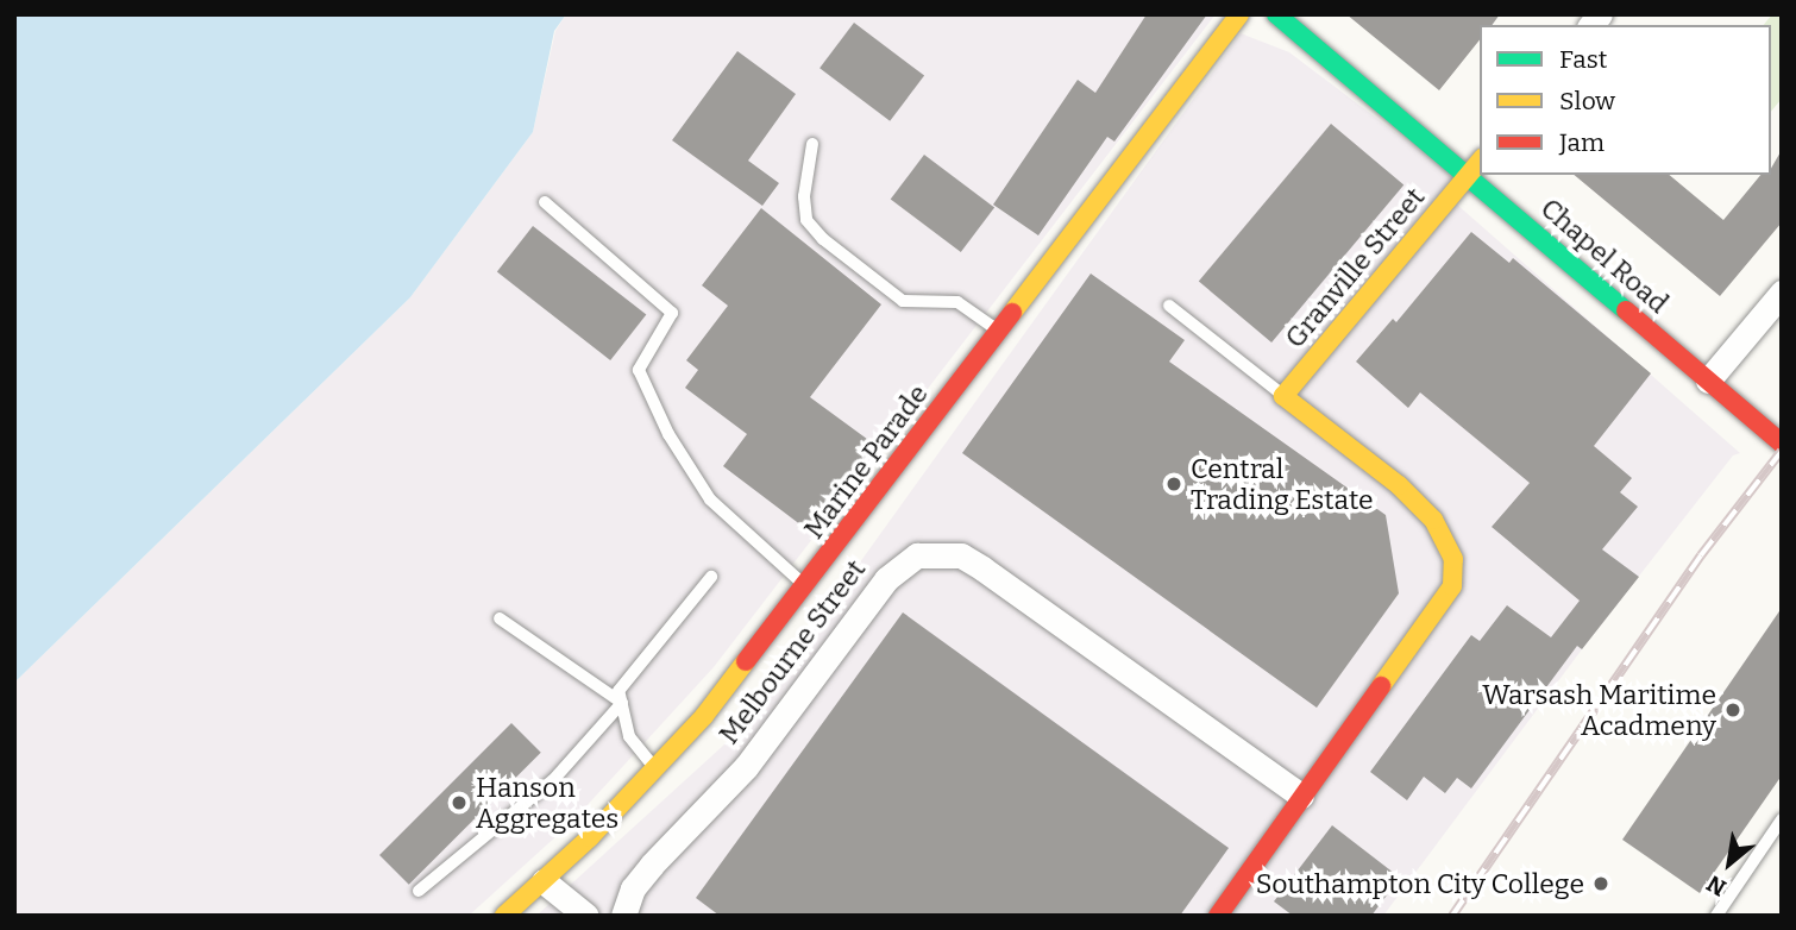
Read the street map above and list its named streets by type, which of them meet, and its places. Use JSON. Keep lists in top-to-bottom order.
{
  "streets": {
    "street": [
      "Chapel Road",
      "Granville Street",
      "Marine Parade",
      "Melbourne Street"
    ]
  },
  "crossings": [
    ["Chapel Road", "Granville Street"]
  ],
  "places": [
    "Central Trading Estate",
    "Warsash Maritime Acadmeny",
    "Hanson Aggregates",
    "Southampton City College"
  ],
  "legend": ["Fast", "Slow", "Jam"],
  "north": "bottom left"
}
